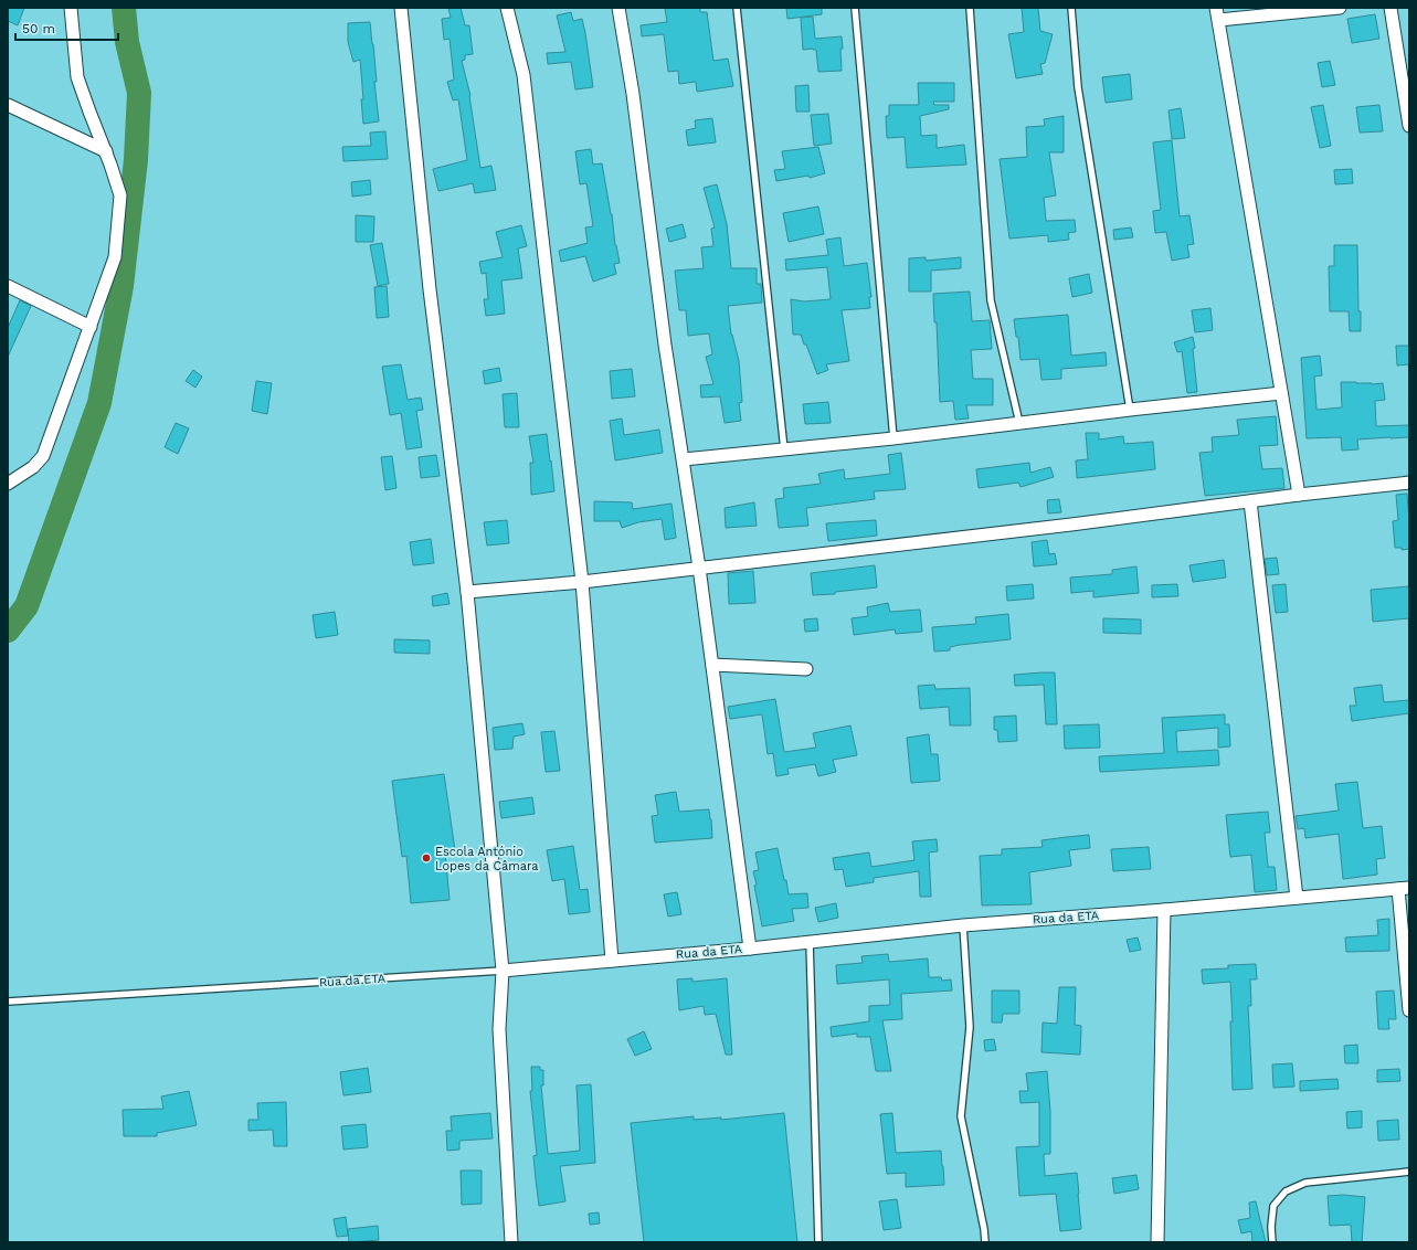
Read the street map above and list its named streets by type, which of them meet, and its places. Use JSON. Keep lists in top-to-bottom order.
{
  "streets": {
    "street": ["Rua da ETA"]
  },
  "places": ["Escola António Lopes da Câmara"],
  "scale_bar": "50 m"
}
